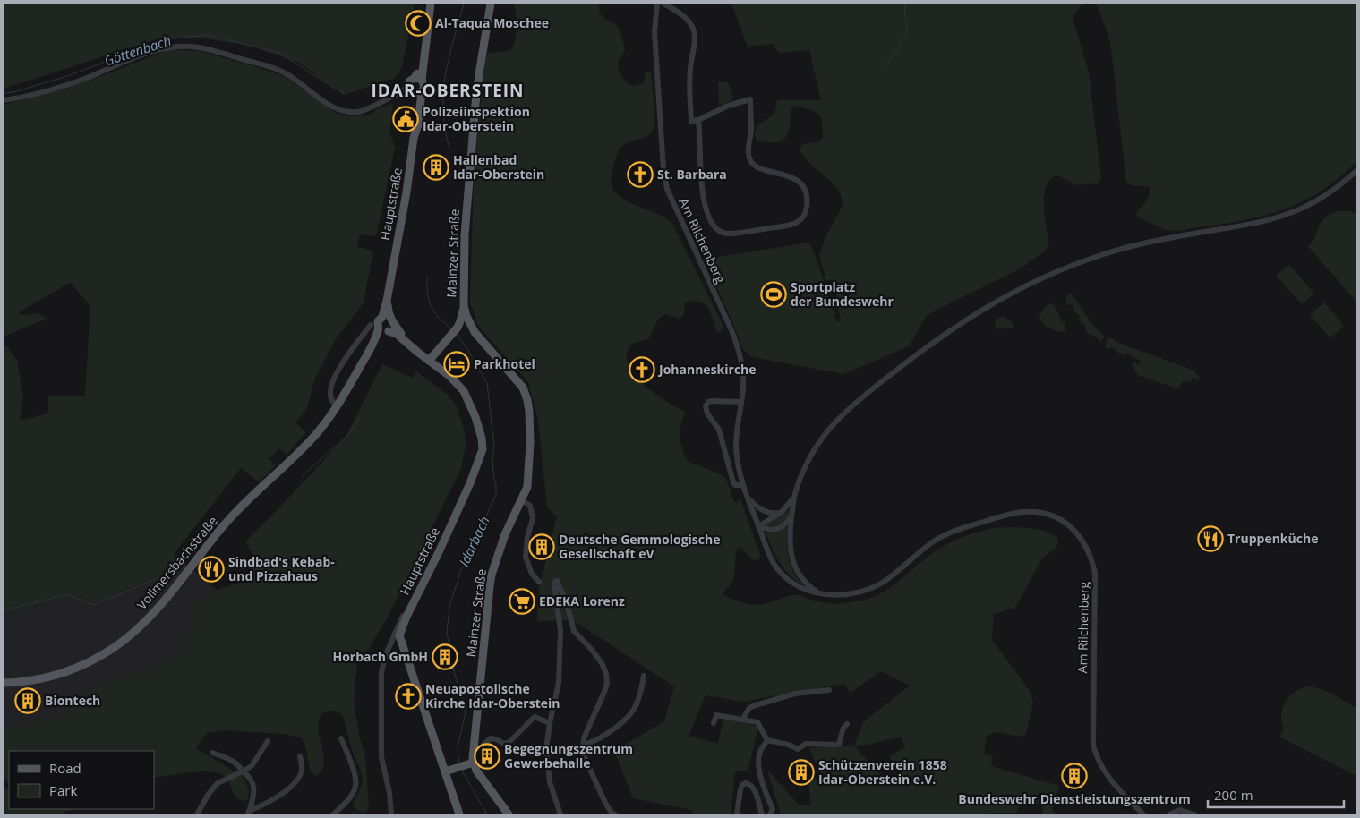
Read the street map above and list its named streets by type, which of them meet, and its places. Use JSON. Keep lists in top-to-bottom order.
{
  "streets": {
    "main road": ["Hauptstraße", "Mainzer Straße", "Vollmersbachstraße"],
    "street": ["Am Rilchenberg"]
  },
  "crossings": [
    ["Hauptstraße", "Vollmersbachstraße"]
  ],
  "districts": ["IDAR-OBERSTEIN"],
  "water": ["Göttenbach", "Idarbach"],
  "places": {
    "mosque": ["Al-Taqua Moschee"],
    "public building": ["Polizeiinspektion Idar-Oberstein"],
    "building": [
      "Hallenbad Idar-Oberstein",
      "Deutsche Gemmologische Gesellschaft eV",
      "Horbach GmbH",
      "Biontech",
      "Begegnungszentrum Gewerbehalle",
      "Schützenverein 1858 Idar-Oberstein e.V.",
      "Bundeswehr Dienstleistungszentrum"
    ],
    "church": ["St. Barbara", "Johanneskirche", "Neuapostolische Kirche Idar-Oberstein"],
    "sports": ["Sportplatz der Bundeswehr"],
    "hotel": ["Parkhotel"],
    "restaurant": ["Truppenküche", "Sindbad's Kebab- und Pizzahaus"],
    "supermarket": ["EDEKA Lorenz"]
  },
  "legend": ["Road", "Park"],
  "scale_bar": "200 m"
}
